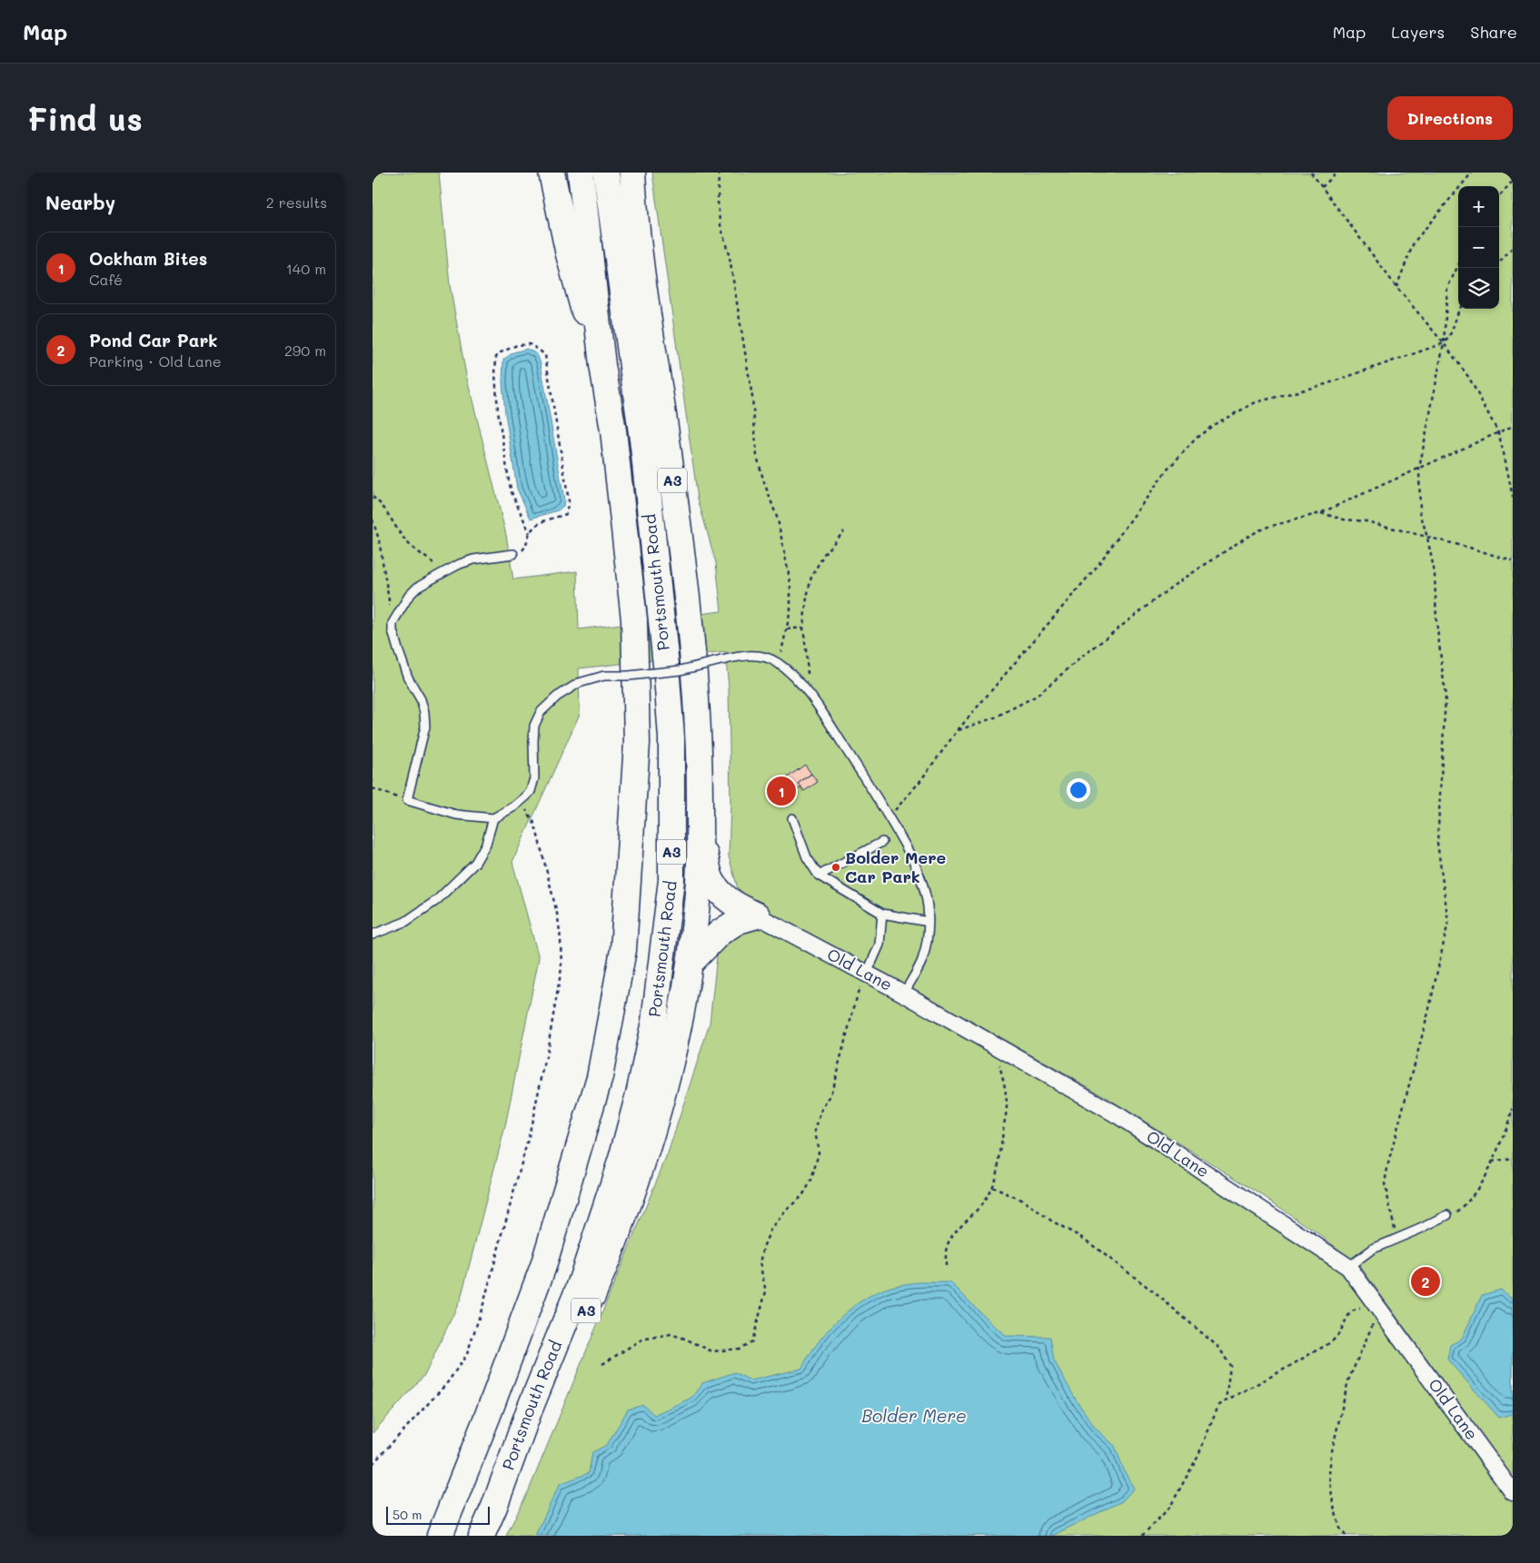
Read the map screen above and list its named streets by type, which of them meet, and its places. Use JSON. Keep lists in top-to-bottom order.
{
  "streets": {
    "highway": ["A3", "Portsmouth Road"],
    "street": ["Old Lane"]
  },
  "crossings": [
    ["A3", "Portsmouth Road"],
    ["A3", "Old Lane"]
  ],
  "water": ["Bolder Mere"],
  "places": ["Bolder Mere Car Park"],
  "scale_bar": "50 m",
  "page": {
    "header": "Map",
    "nav": ["Map", "Layers", "Share"],
    "buttons": "Directions",
    "title": "Find us",
    "heading": ["Nearby", "2 results"],
    "map_buttons": ["+", "−"],
    "list": [
      {
        "mark": "1",
        "name": "Ockham Bites",
        "note": "Café",
        "value": "140 m"
      },
      {
        "mark": "2",
        "name": "Pond Car Park",
        "note": "Parking · Old Lane",
        "value": "290 m"
      }
    ],
    "pins": ["1", "2"],
    "scale": "50 m"
  }
}
